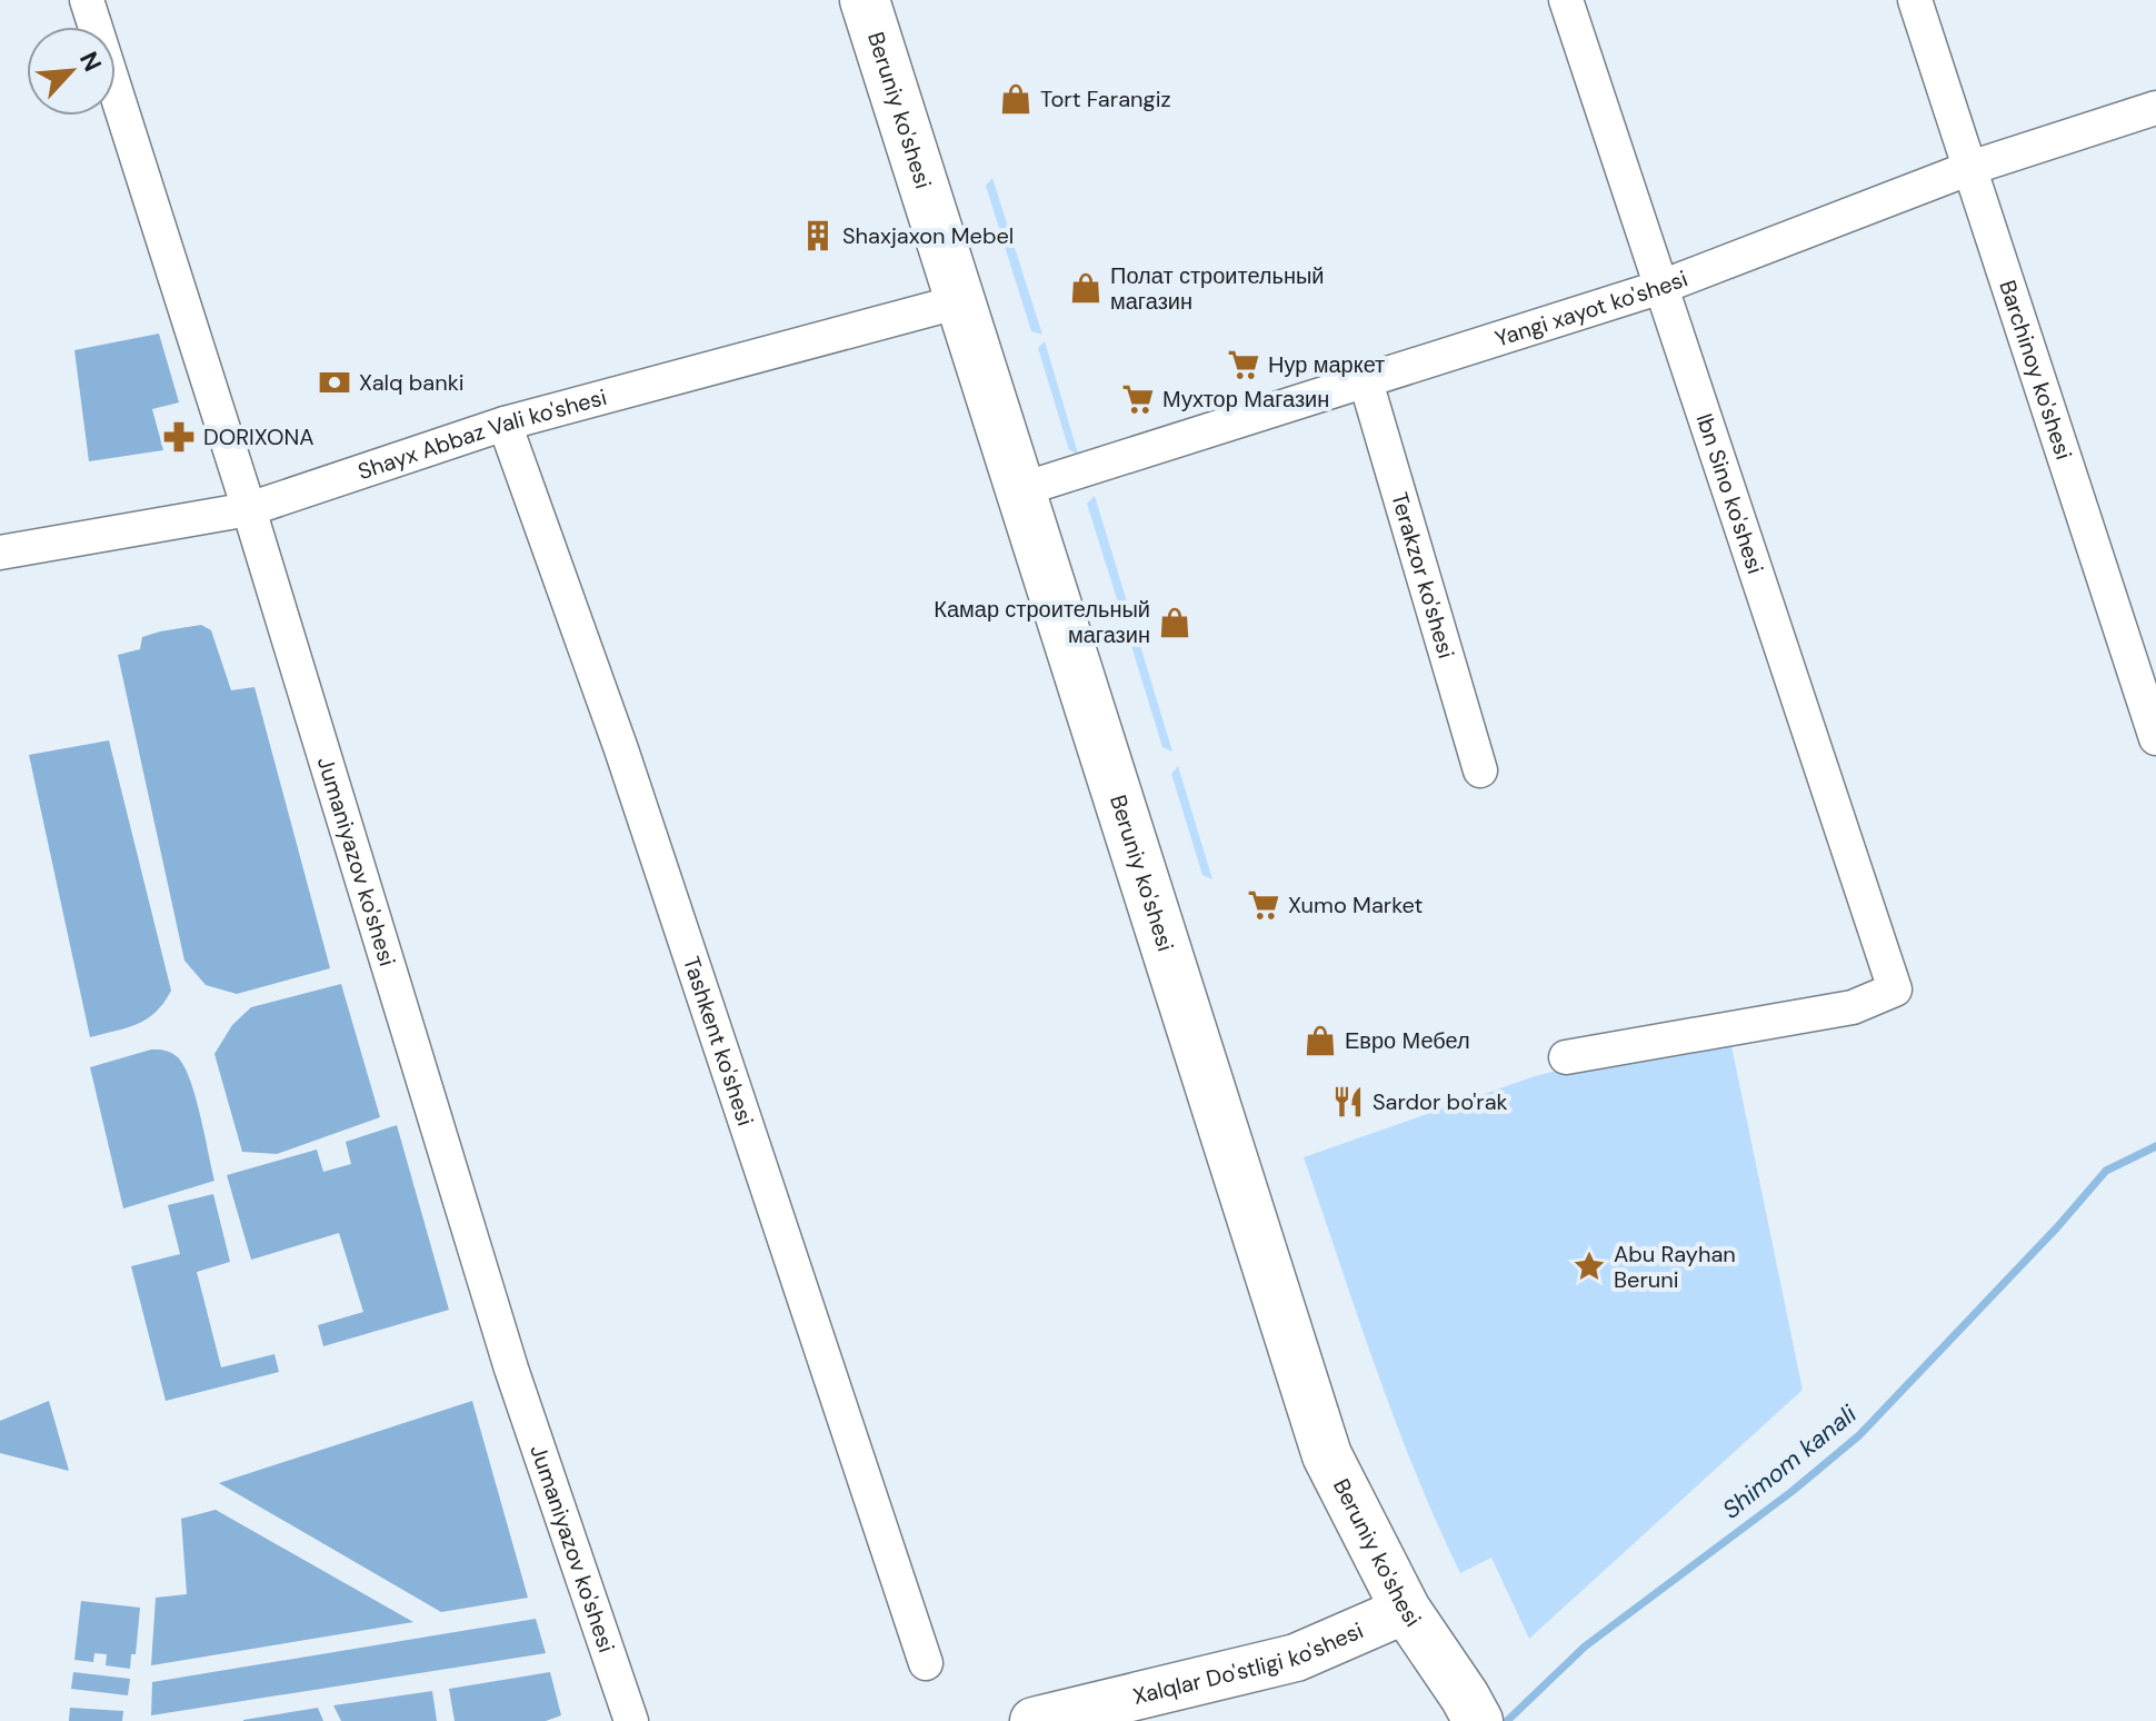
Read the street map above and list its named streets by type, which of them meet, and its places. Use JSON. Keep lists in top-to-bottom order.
{
  "streets": {
    "main road": ["Beruniy ko'shesi"],
    "street": [
      "Yangi xayot ko'shesi",
      "Barchinoy ko'shesi",
      "Shayx Abbaz Vali ko'shesi",
      "Ibn Sino ko'shesi",
      "Terakzor ko'shesi",
      "Jumaniyazov ko'shesi",
      "Tashkent ko'shesi",
      "Xalqlar Do'stligi ko'shesi"
    ]
  },
  "crossings": [
    ["Beruniy ko'shesi", "Yangi xayot ko'shesi"],
    ["Beruniy ko'shesi", "Shayx Abbaz Vali ko'shesi"],
    ["Beruniy ko'shesi", "Xalqlar Do'stligi ko'shesi"],
    ["Yangi xayot ko'shesi", "Barchinoy ko'shesi"],
    ["Yangi xayot ko'shesi", "Ibn Sino ko'shesi"],
    ["Yangi xayot ko'shesi", "Terakzor ko'shesi"],
    ["Shayx Abbaz Vali ko'shesi", "Jumaniyazov ko'shesi"],
    ["Shayx Abbaz Vali ko'shesi", "Tashkent ko'shesi"]
  ],
  "water": ["Shimom kanali"],
  "places": {
    "shop": [
      "Tort Farangiz",
      "Полат строительный магазин",
      "Камар строительный магазин",
      "Евро Мебел"
    ],
    "building": ["Shaxjaxon Mebel"],
    "supermarket": ["Нур маркет", "Мухтор Магазин", "Xumo Market"],
    "bank": ["Xalq banki"],
    "pharmacy": ["DORIXONA"],
    "restaurant": ["Sardor bo'rak"],
    "place": ["Abu Rayhan Beruni"]
  },
  "north": "top right"
}
